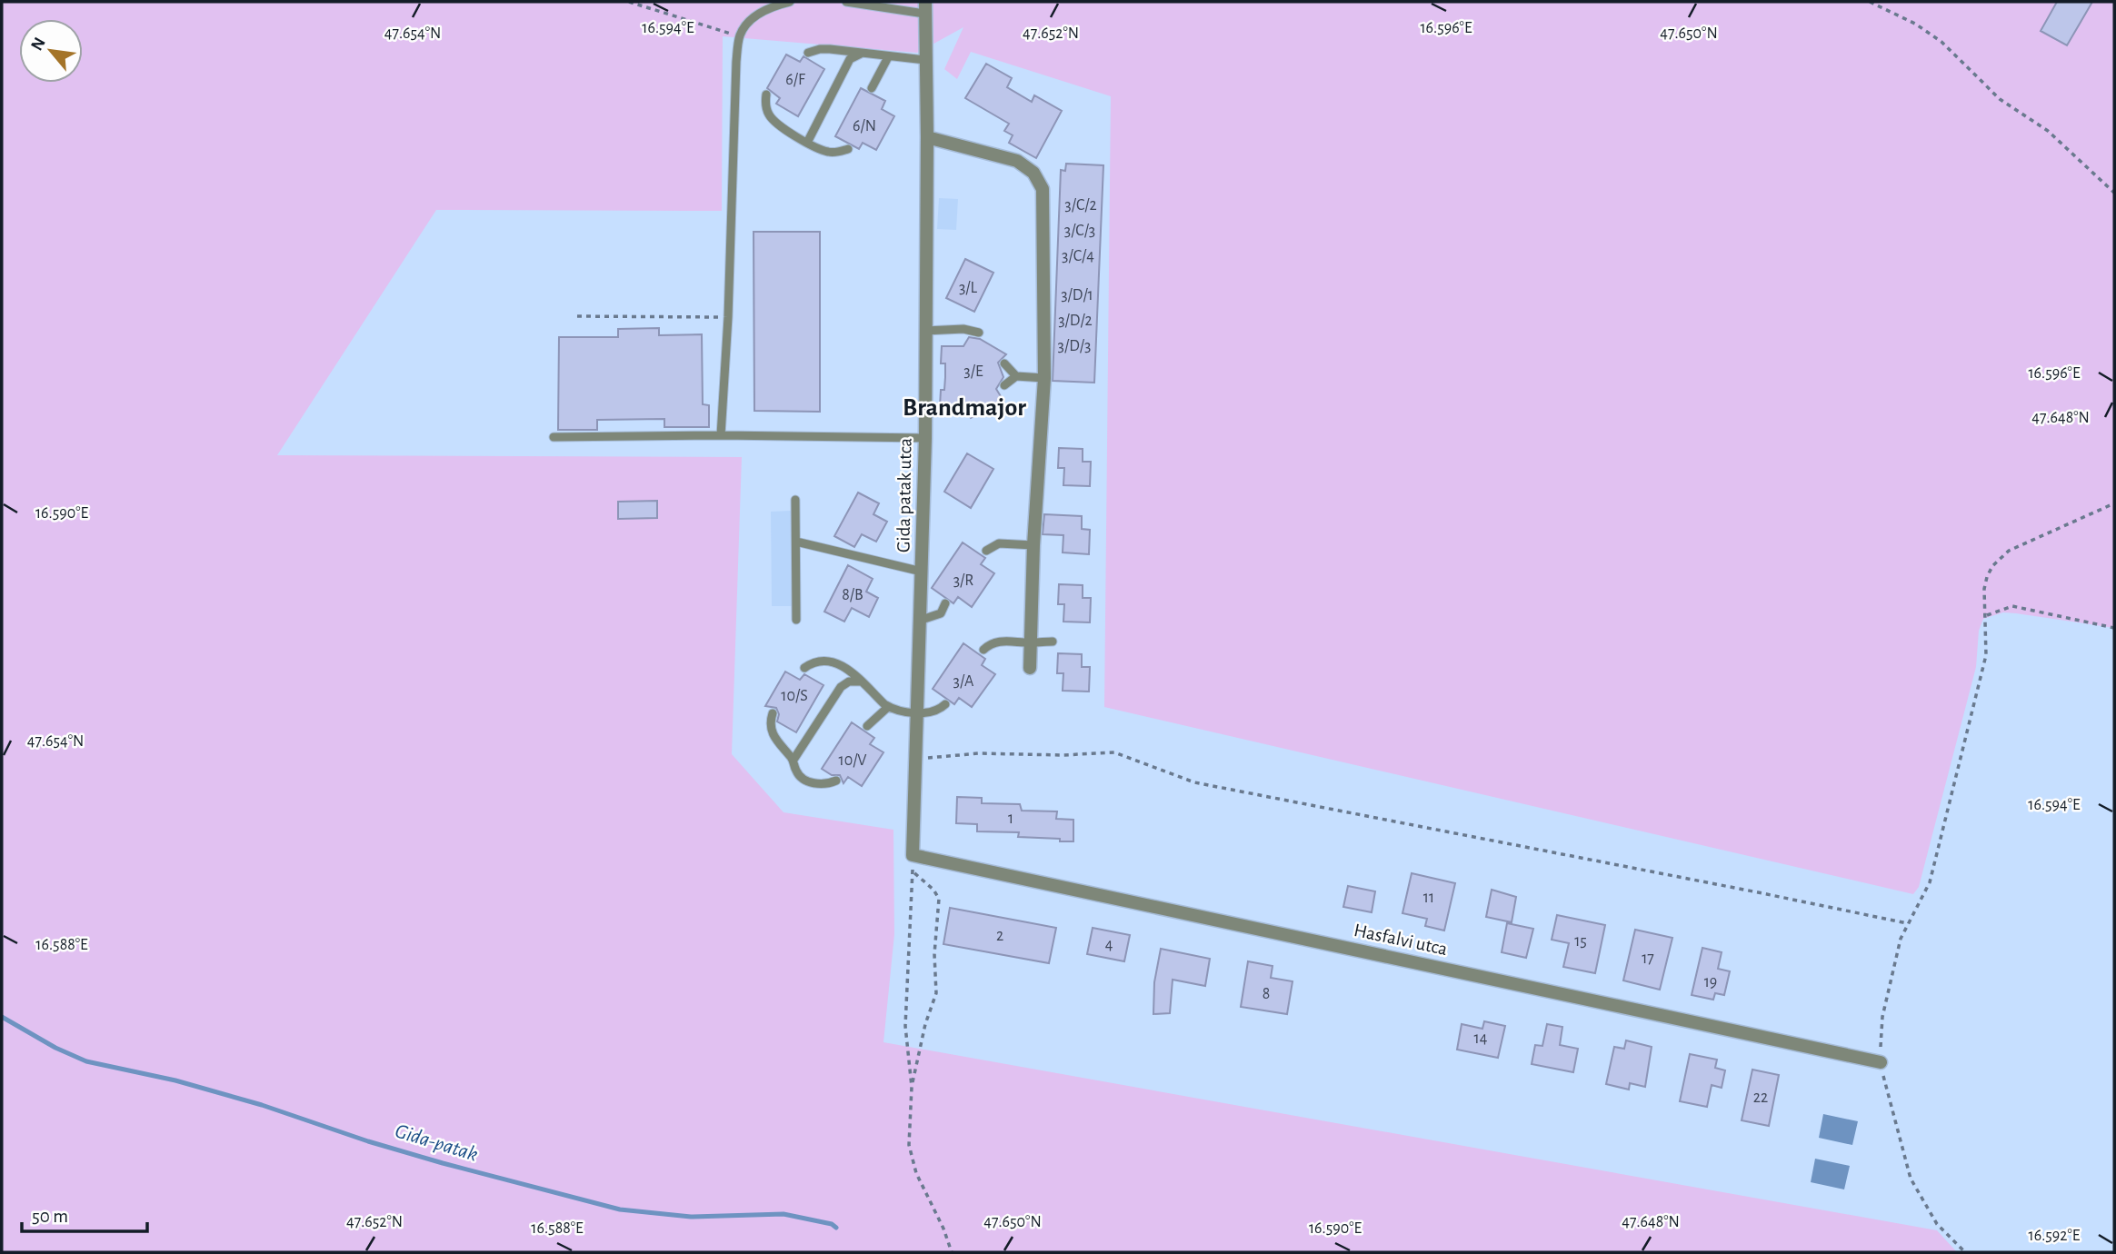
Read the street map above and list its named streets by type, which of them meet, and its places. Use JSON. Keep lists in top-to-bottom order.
{
  "streets": {
    "street": ["Gida patak utca", "Hasfalvi utca"]
  },
  "crossings": [
    ["Gida patak utca", "Hasfalvi utca"]
  ],
  "districts": ["Brandmajor"],
  "water": ["Gida-patak"],
  "house_numbers": [
    "6/F",
    "6/N",
    "3/C/2",
    "3/C/3",
    "3/C/4",
    "3/L",
    "3/D/1",
    "3/D/2",
    "3/D/3",
    "3/E",
    "3/R",
    "8/B",
    "3/A",
    "10/S",
    "10/V",
    "1",
    "11",
    "2",
    "15",
    "4",
    "17",
    "19",
    "8",
    "14",
    "22"
  ],
  "scale_bar": "50 m",
  "north": "top left",
  "coordinates": [
    "16.594°E",
    "16.596°E",
    "47.654°N",
    "47.652°N",
    "47.650°N",
    "47.648°N",
    "16.590°E",
    "16.588°E",
    "16.592°E"
  ]
}
